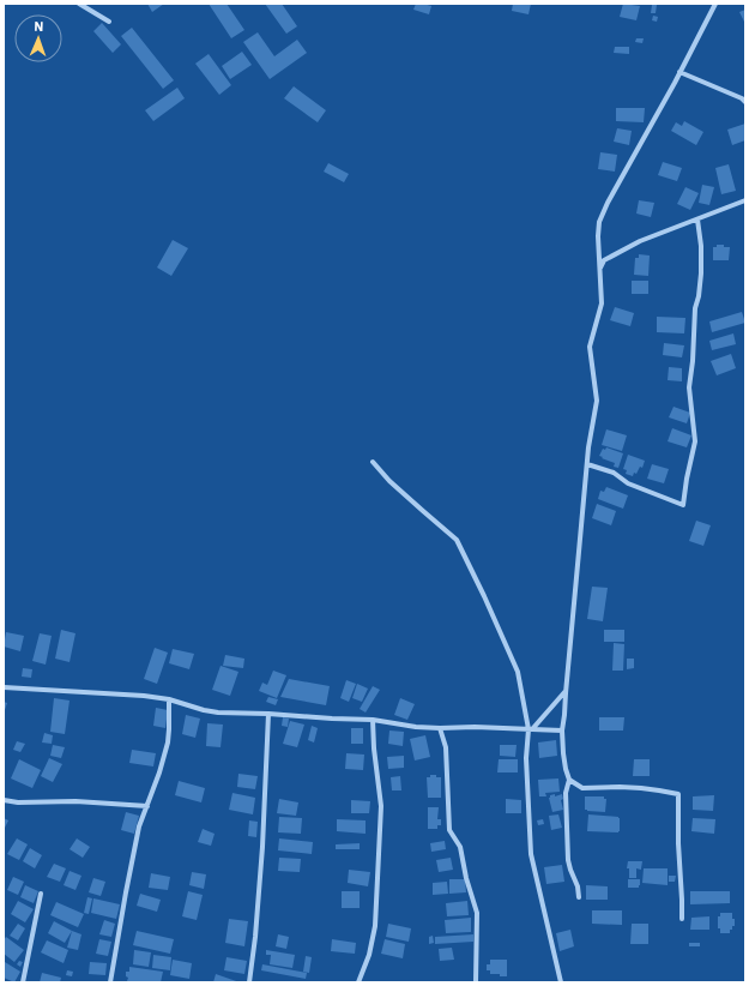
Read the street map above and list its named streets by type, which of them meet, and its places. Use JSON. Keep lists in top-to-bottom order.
{
  "north": "top"
}
